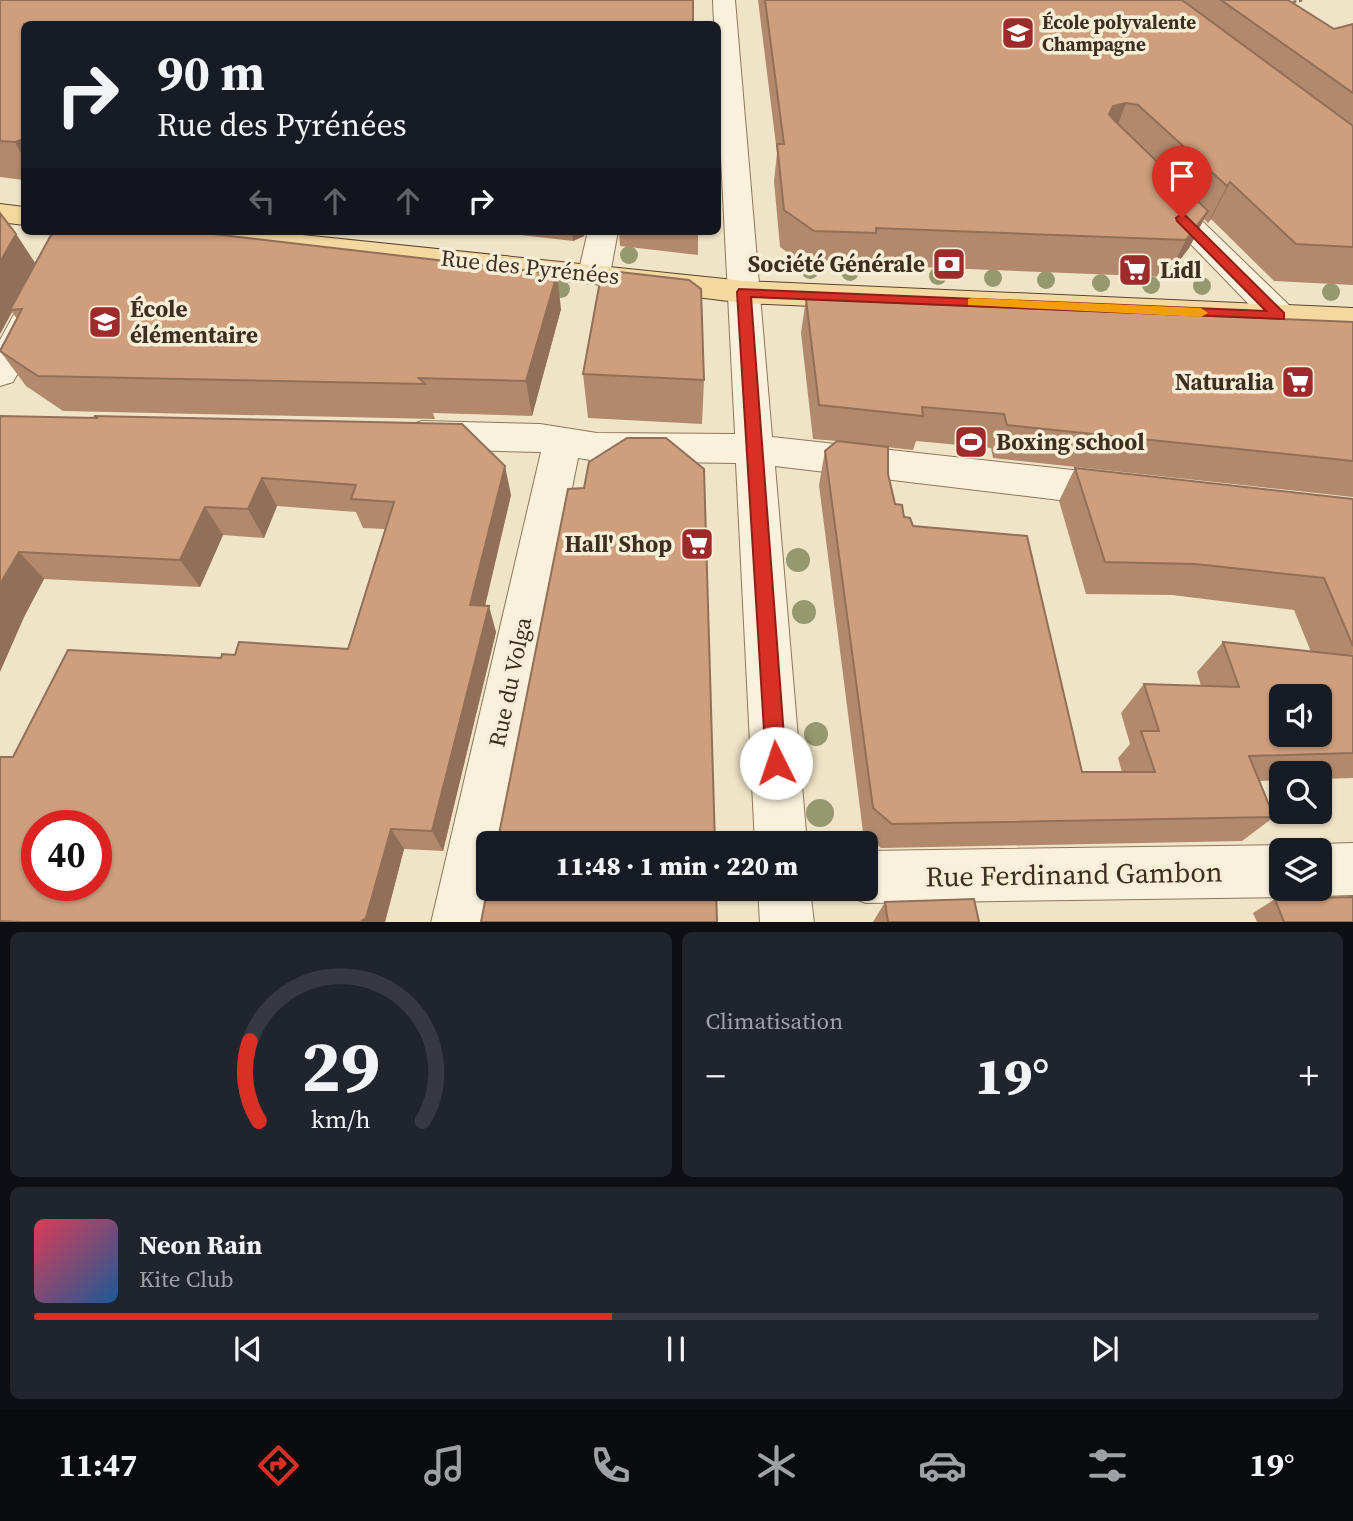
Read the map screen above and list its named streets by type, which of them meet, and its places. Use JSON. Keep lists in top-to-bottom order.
{
  "streets": {
    "main road": ["Rue des Pyrénées"],
    "street": ["Rue du Volga", "Rue Ferdinand Gambon"]
  },
  "places": {
    "school or university": ["École polyvalente Champagne", "École élémentaire"],
    "bank": ["Société Générale"],
    "supermarket": ["Lidl", "Naturalia", "Hall' Shop"],
    "sports": ["Boxing school"]
  },
  "page": {
    "turn": ["90 m", "Rue des Pyrénées"],
    "limit": "40",
    "trip": "11:48 · 1 min · 220 m",
    "tile": "Climatisation",
    "heat": ["−", "19°", "+"],
    "song": ["Neon Rain", "Kite Club"],
    "tabs": ["11:47", "19°"],
    "gauge": ["29", "km/h"]
  }
}
